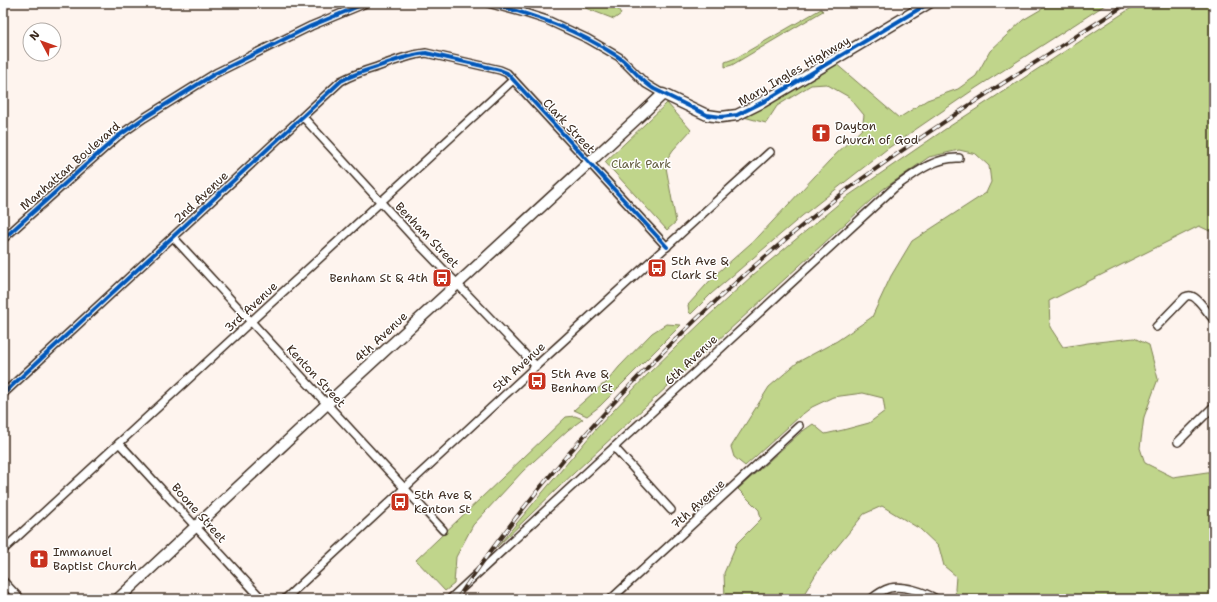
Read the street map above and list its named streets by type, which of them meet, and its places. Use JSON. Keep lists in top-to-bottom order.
{
  "streets": {
    "street": [
      "Mary Ingles Highway",
      "Clark Street",
      "Manhattan Boulevard",
      "2nd Avenue",
      "Benham Street",
      "3rd Avenue",
      "4th Avenue",
      "6th Avenue",
      "5th Avenue",
      "Kenton Street",
      "7th Avenue",
      "Boone Street"
    ]
  },
  "crossings": [
    ["Mary Ingles Highway", "4th Avenue"],
    ["Clark Street", "2nd Avenue"],
    ["Clark Street", "3rd Avenue"],
    ["Clark Street", "4th Avenue"],
    ["Clark Street", "5th Avenue"],
    ["2nd Avenue", "Benham Street"],
    ["2nd Avenue", "Kenton Street"],
    ["Benham Street", "3rd Avenue"],
    ["Benham Street", "4th Avenue"],
    ["Benham Street", "5th Avenue"],
    ["3rd Avenue", "Kenton Street"],
    ["3rd Avenue", "Boone Street"],
    ["4th Avenue", "Kenton Street"],
    ["4th Avenue", "Boone Street"],
    ["5th Avenue", "Kenton Street"]
  ],
  "parks": ["Clark Park"],
  "places": {
    "church": ["Dayton Church of God", "Immanuel Baptist Church"],
    "bus stop": [
      "5th Ave & Clark St",
      "Benham St & 4th",
      "5th Ave & Benham St",
      "5th Ave & Kenton St"
    ]
  },
  "north": "top left"
}
